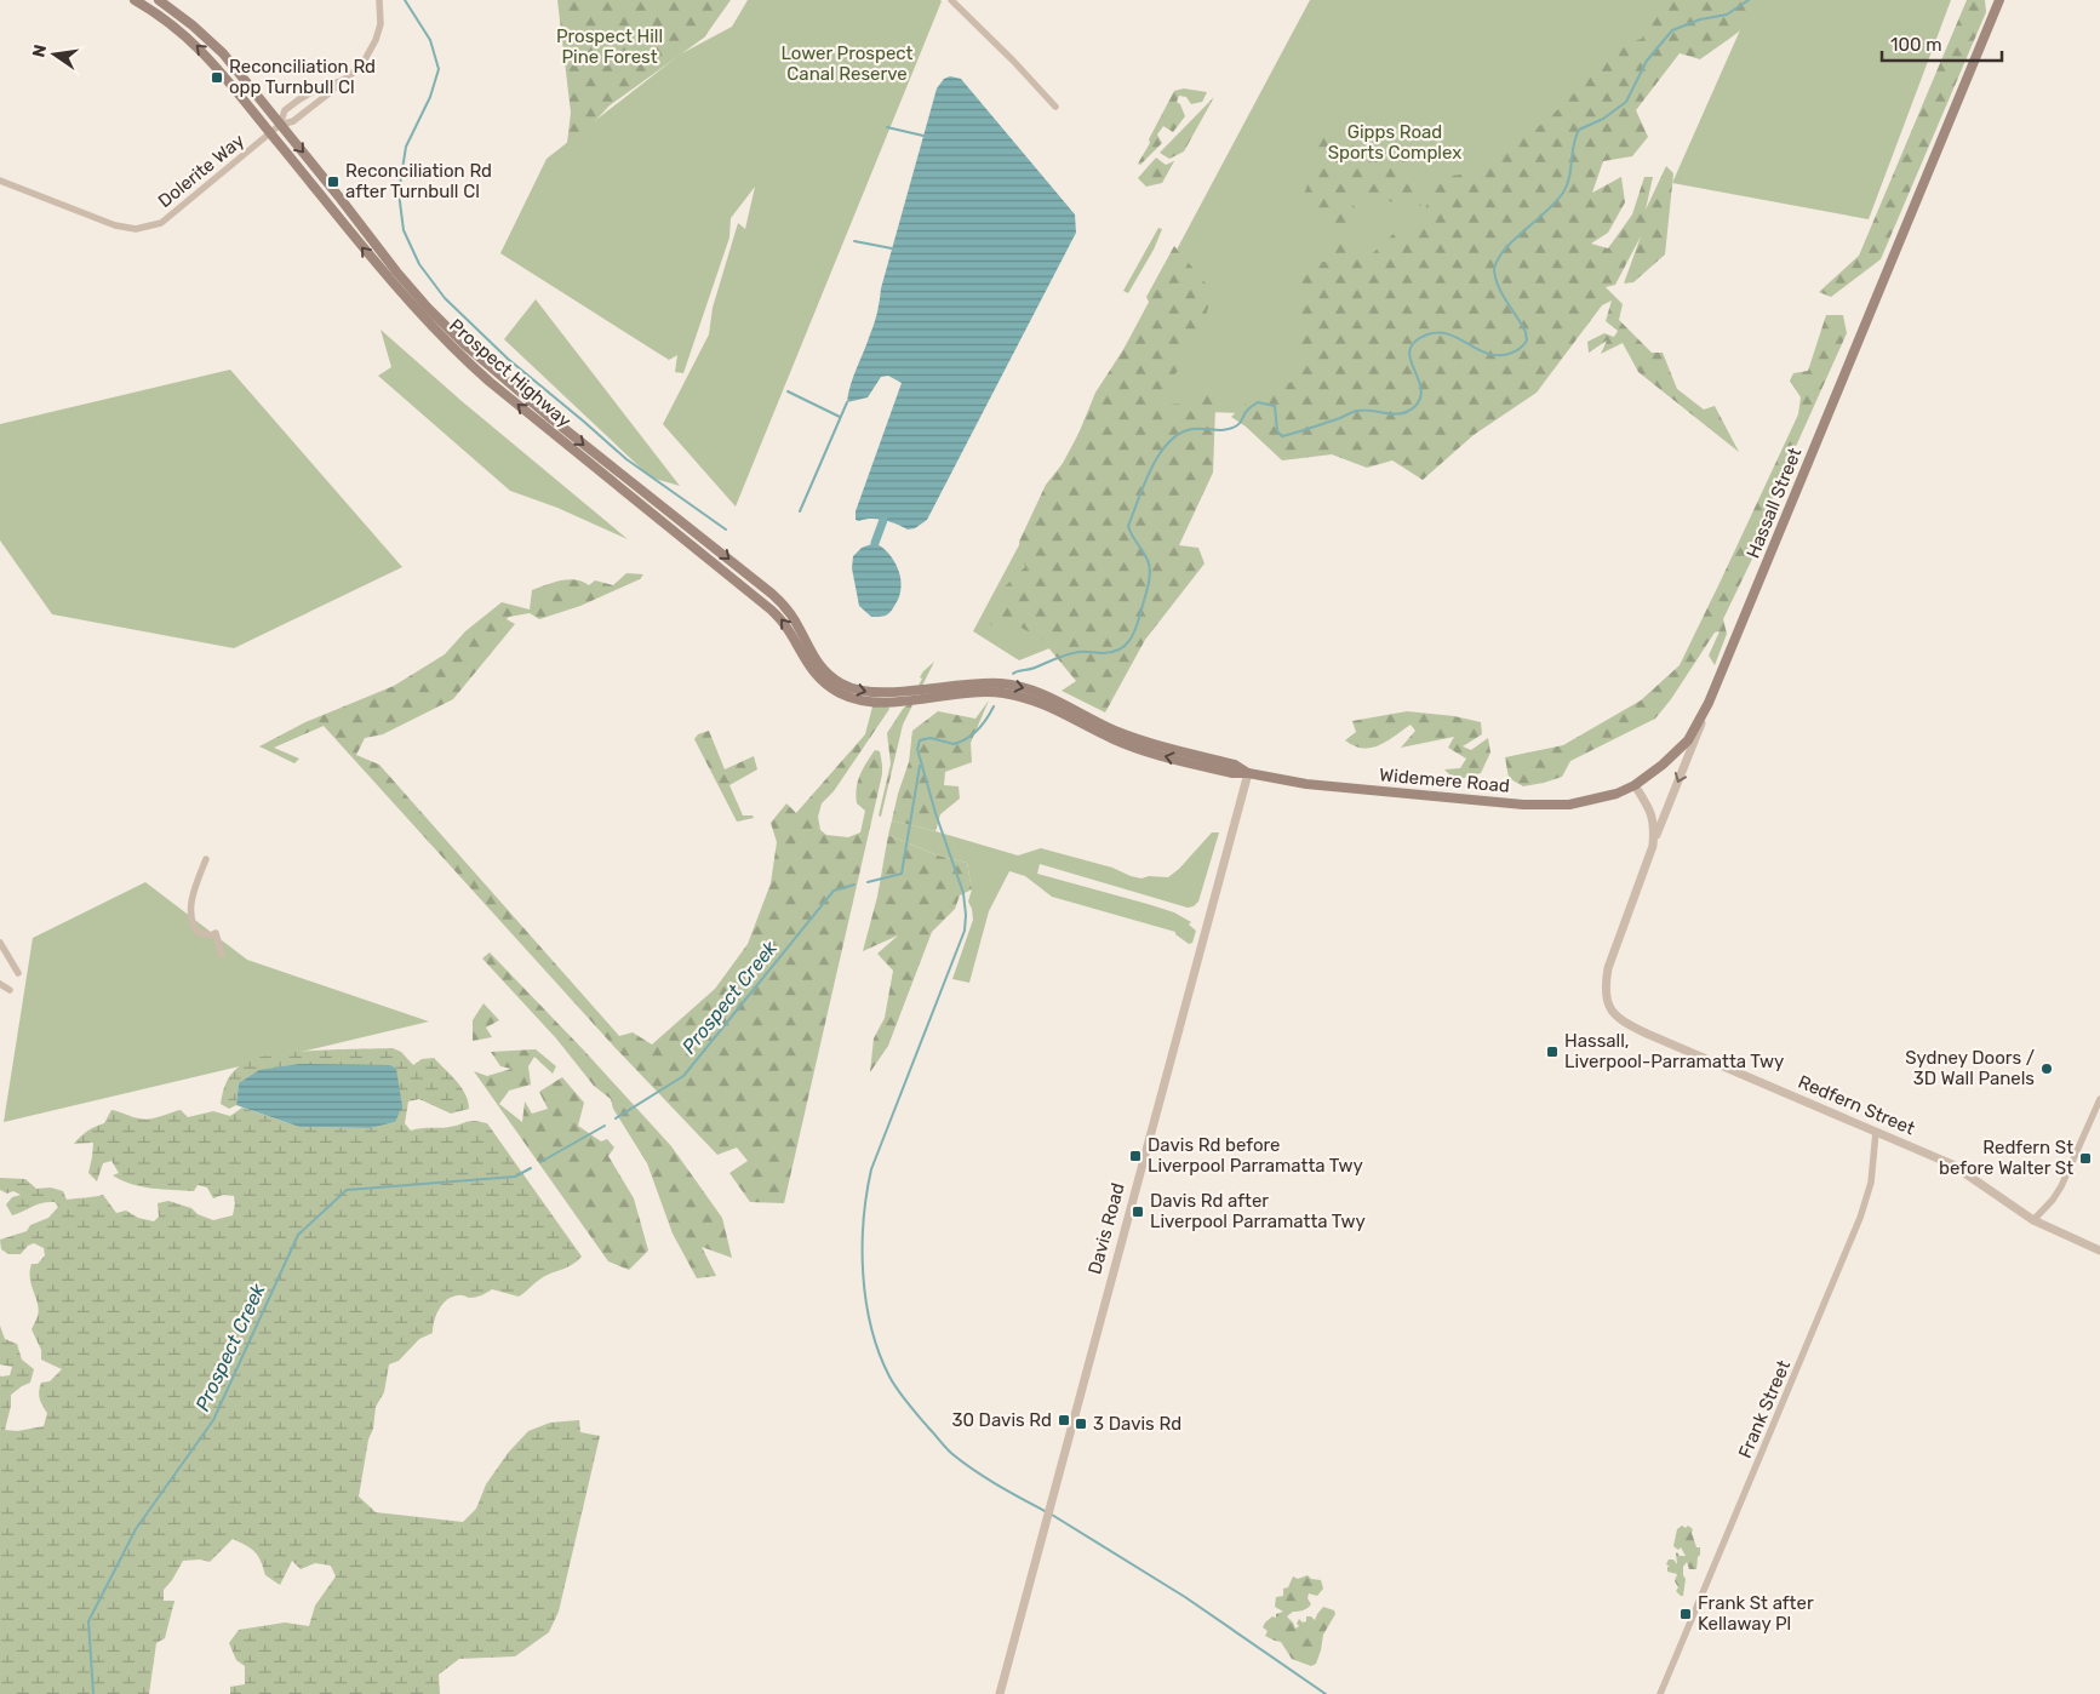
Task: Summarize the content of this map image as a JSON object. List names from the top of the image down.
{
  "streets": {
    "main road": ["Prospect Highway", "Hassall Street", "Widemere Road"],
    "street": [
      "Dolerite Way",
      "Redfern Street",
      "Davis Road",
      "Frank Street"
    ]
  },
  "crossings": [
    ["Dolerite Way", "Prospect Highway"],
    ["Prospect Highway", "Widemere Road"],
    ["Hassall Street", "Widemere Road"],
    ["Widemere Road", "Davis Road"],
    ["Redfern Street", "Frank Street"]
  ],
  "water": ["Prospect Creek"],
  "parks": ["Prospect Hill Pine Forest", "Lower Prospect Canal Reserve", "Gipps Road Sports Complex"],
  "places": {
    "transit": [
      "Reconciliation Rd opp Turnbull Cl",
      "Reconciliation Rd after Turnbull Cl",
      "Hassall, Liverpool-Parramatta Twy",
      "Davis Rd before Liverpool Parramatta Twy",
      "Redfern St before Walter St",
      "Davis Rd after Liverpool Parramatta Twy",
      "30 Davis Rd",
      "3 Davis Rd",
      "Frank St after Kellaway Pl"
    ],
    "other": ["Sydney Doors / 3D Wall Panels"]
  },
  "scale_bar": "100 m",
  "north": "left"
}
